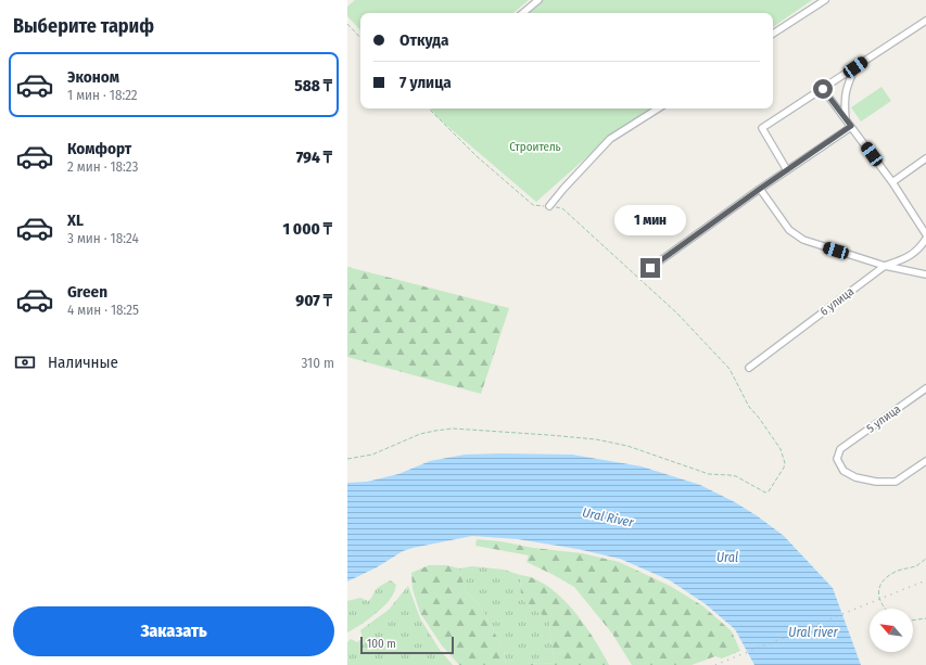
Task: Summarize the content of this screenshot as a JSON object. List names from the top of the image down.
{
  "streets": {
    "street": ["6 улица", "5 улица"]
  },
  "water": ["Ural River", "Ural", "Ural river"],
  "parks": ["Строитель"],
  "scale_bar": "100 m",
  "north": "top left",
  "page": {
    "heading": "Выберите тариф",
    "banner": ["Откуда", "7 улица"],
    "list": [
      {
        "name": "Эконом",
        "note": "1 мин · 18:22",
        "value": "588 ₸"
      },
      {
        "name": "Комфорт",
        "note": "2 мин · 18:23",
        "value": "794 ₸"
      },
      {
        "name": "XL",
        "note": "3 мин · 18:24",
        "value": "1 000 ₸"
      },
      {
        "name": "Green",
        "note": "4 мин · 18:25",
        "value": "907 ₸"
      }
    ],
    "bubble": "1 мин",
    "pay": ["Наличные", "310 m"],
    "buttons": "Заказать",
    "scale": "100 m"
  }
}
